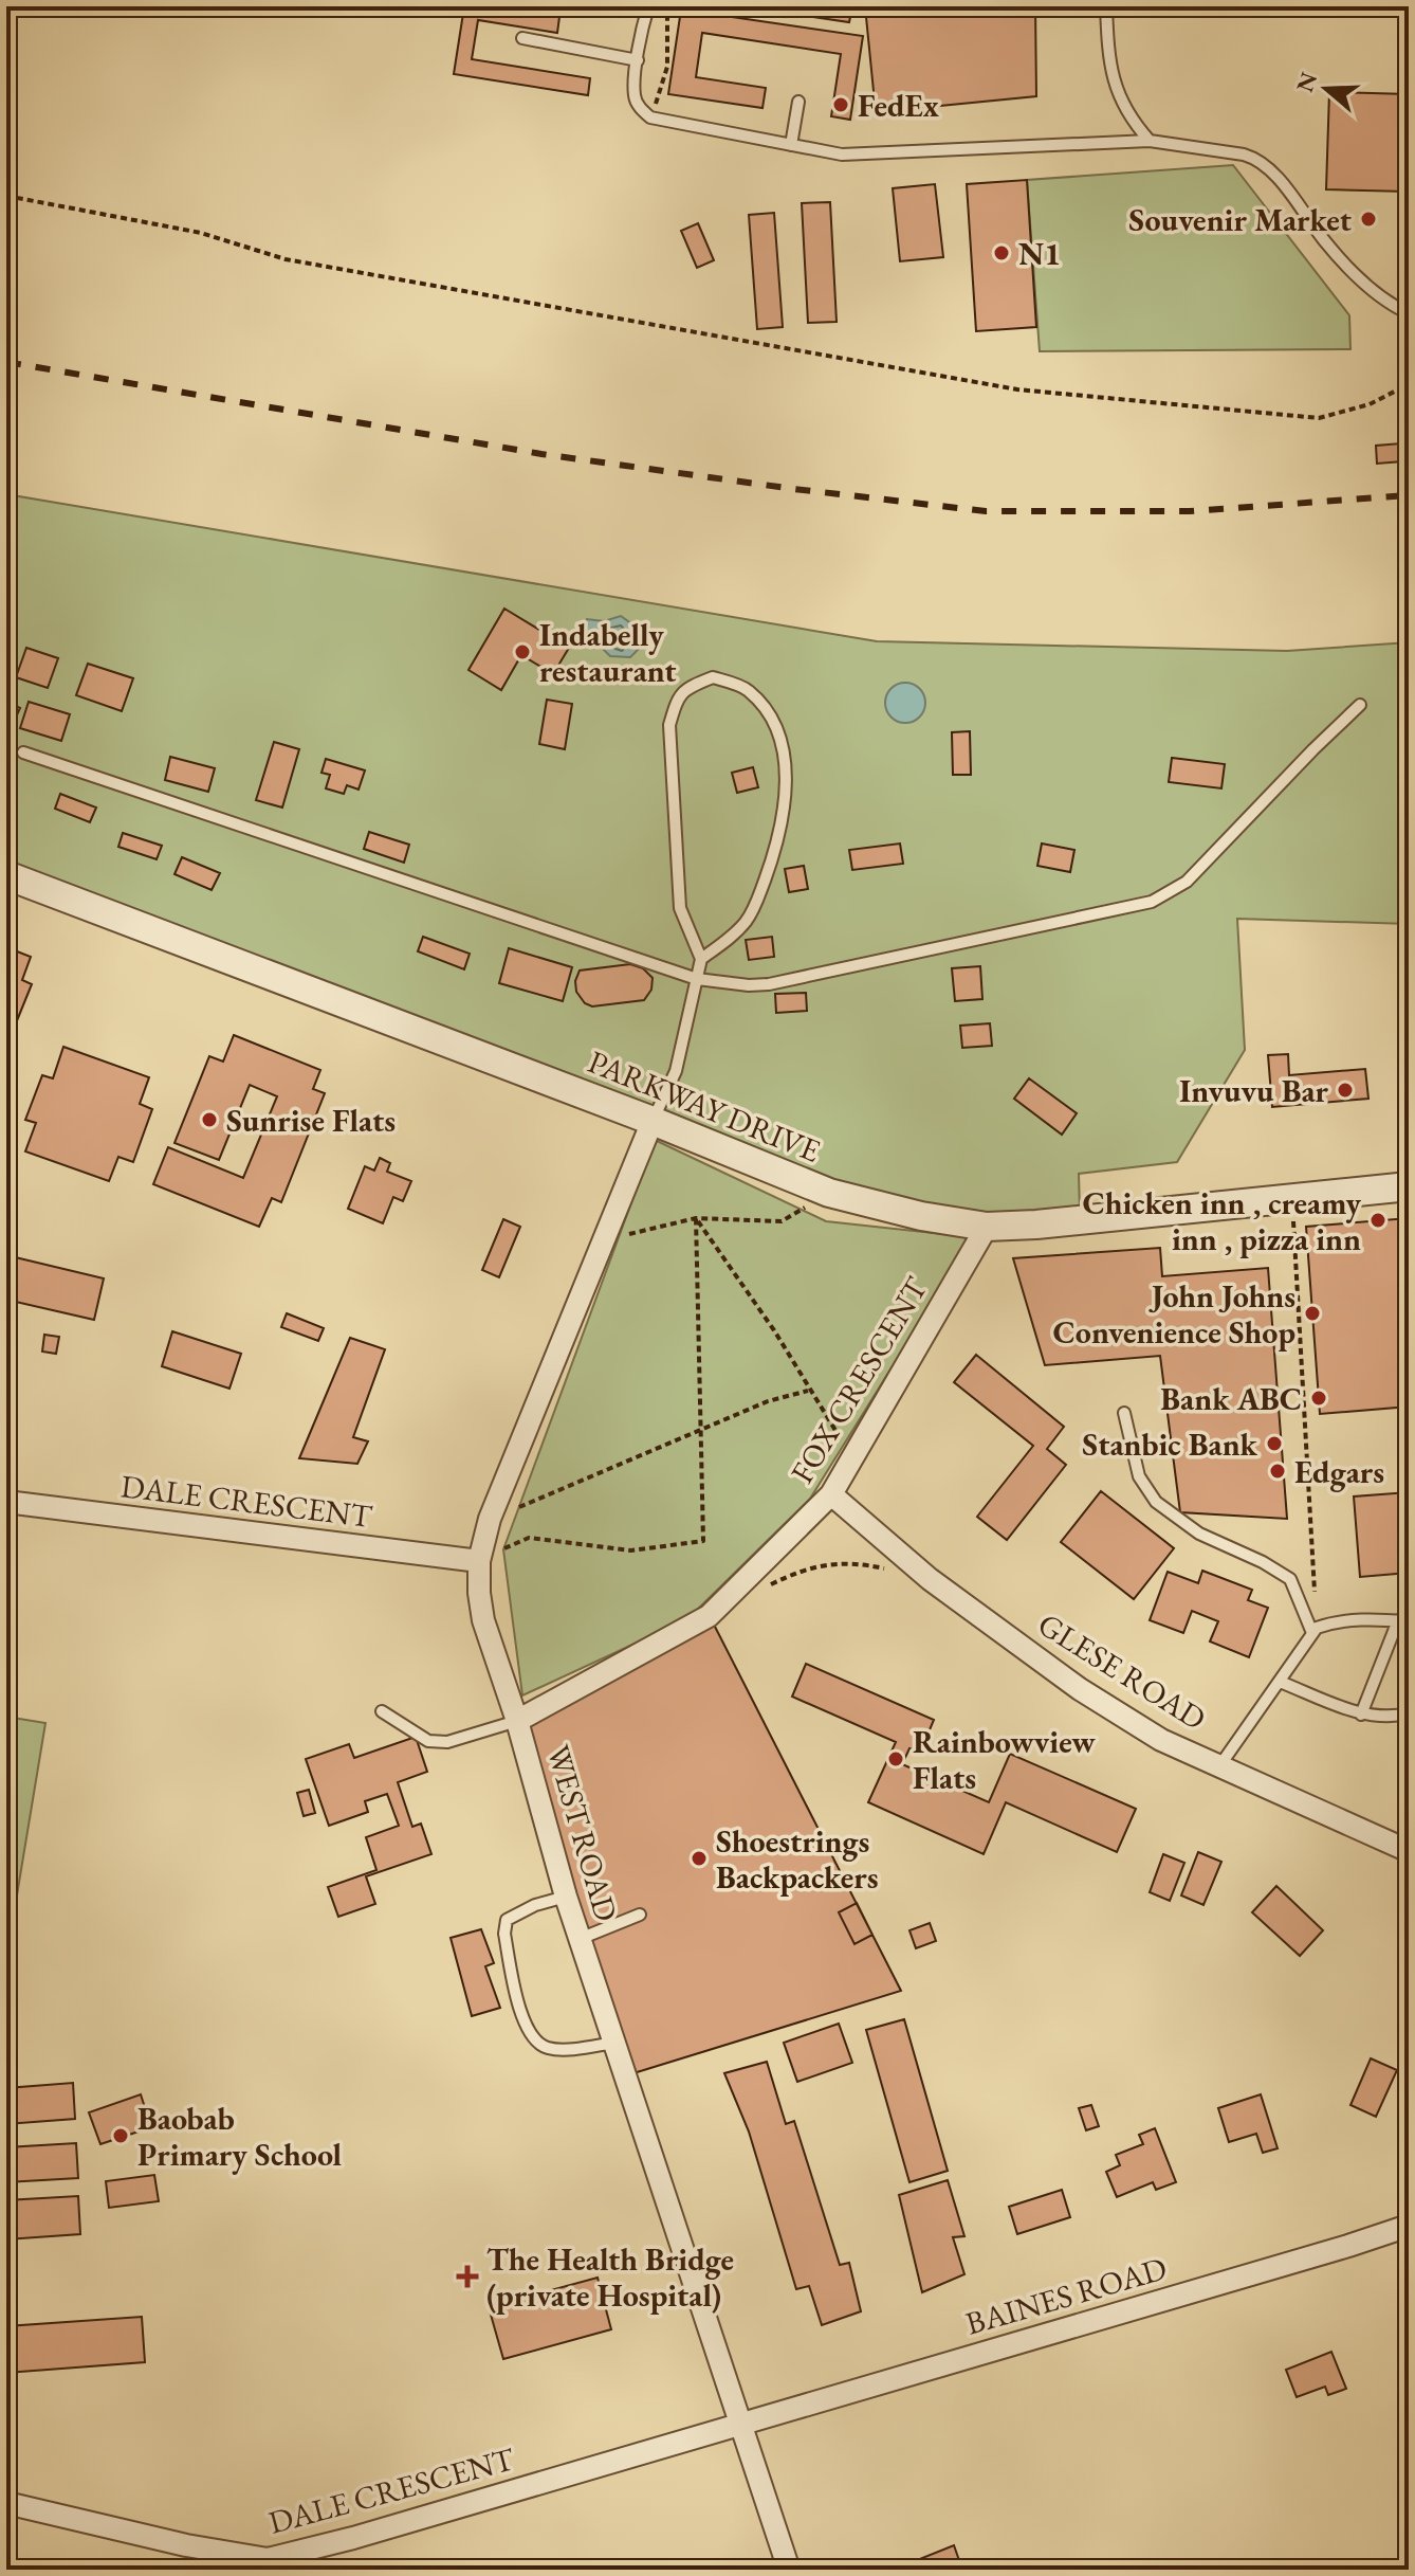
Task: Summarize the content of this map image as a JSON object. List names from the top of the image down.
{
  "streets": {
    "street": [
      "PARKWAY DRIVE",
      "FOX CRESCENT",
      "DALE CRESCENT",
      "GLESE ROAD",
      "WEST ROAD",
      "BAINES ROAD"
    ]
  },
  "crossings": [
    ["PARKWAY DRIVE", "FOX CRESCENT"],
    ["PARKWAY DRIVE", "WEST ROAD"],
    ["FOX CRESCENT", "GLESE ROAD"],
    ["FOX CRESCENT", "WEST ROAD"],
    ["DALE CRESCENT", "WEST ROAD"],
    ["DALE CRESCENT", "BAINES ROAD"],
    ["WEST ROAD", "BAINES ROAD"]
  ],
  "places": {
    "other": [
      "FedEx",
      "Souvenir Market",
      "N1",
      "Indabelly restaurant",
      "Invuvu Bar",
      "Sunrise Flats",
      "Chicken inn , creamy inn , pizza inn",
      "John Johns Convenience Shop",
      "Bank ABC",
      "Stanbic Bank",
      "Edgars",
      "Rainbowview Flats",
      "Shoestrings Backpackers",
      "Baobab Primary School"
    ],
    "health": ["The Health Bridge (private Hospital)"]
  },
  "north": "left"
}
